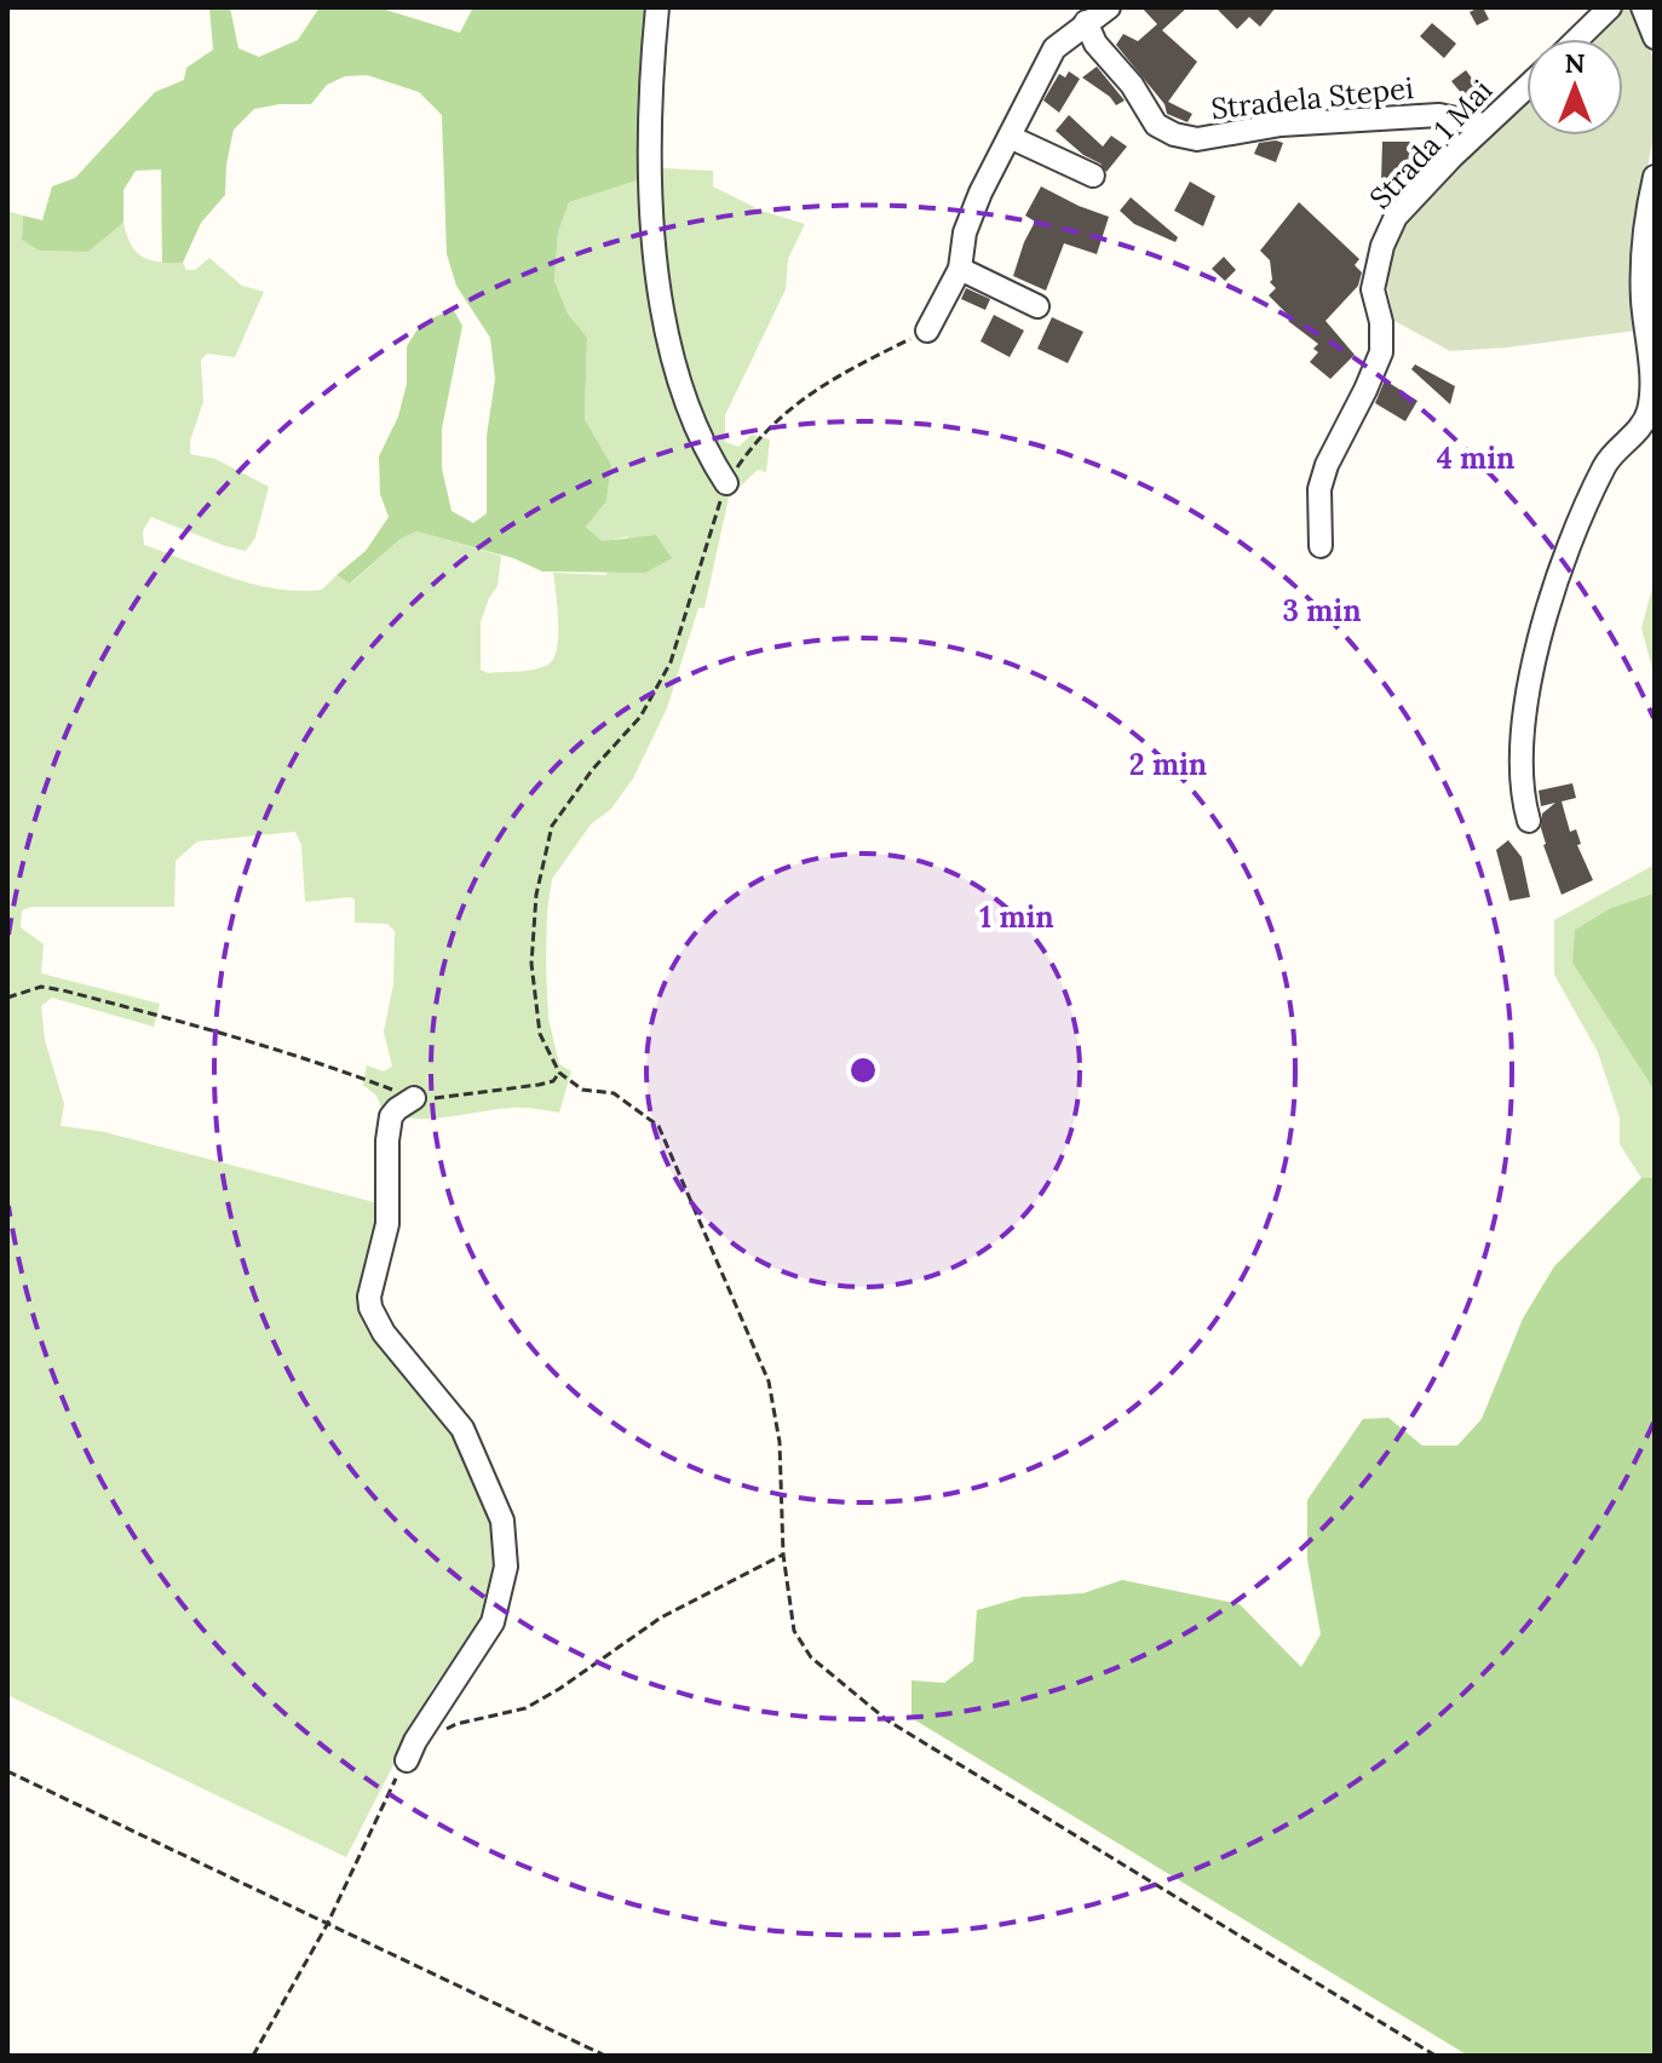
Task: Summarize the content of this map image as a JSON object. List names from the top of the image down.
{
  "streets": {
    "street": ["Stradela Stepei", "Strada 1 Mai"]
  },
  "crossings": [
    ["Stradela Stepei", "Strada 1 Mai"]
  ],
  "north": "top",
  "rings": [
    "4 min",
    "3 min",
    "2 min",
    "1 min"
  ]
}
